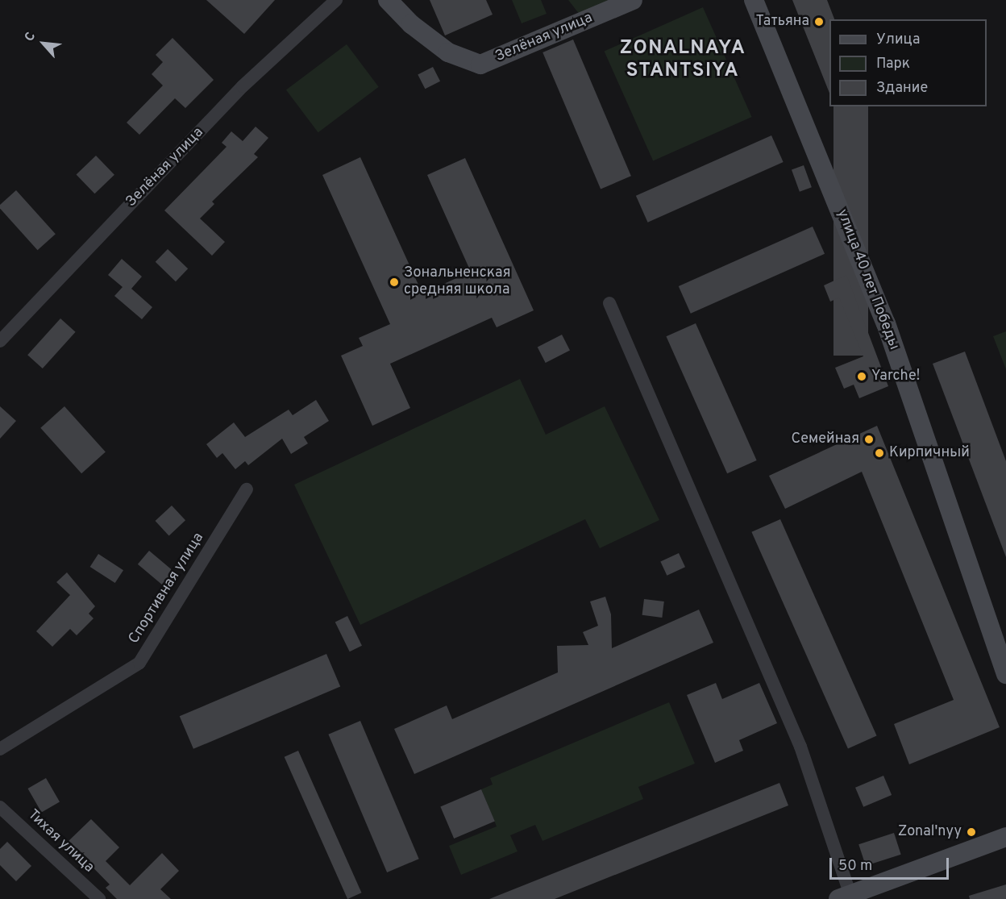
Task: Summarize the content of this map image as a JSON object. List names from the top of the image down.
{
  "streets": {
    "street": [
      "Зелёная улица",
      "улица 40 лет Победы",
      "Спортивная улица",
      "Тихая улица"
    ]
  },
  "districts": ["ZONALNAYA STANTSIYA"],
  "places": [
    "Татьяна",
    "Зональненская средняя школа",
    "Yarche!",
    "Семейная",
    "Кирпичный",
    "Zonal'nyy"
  ],
  "legend": ["Улица", "Парк", "Здание"],
  "scale_bar": "50 m",
  "north": "top left"
}
